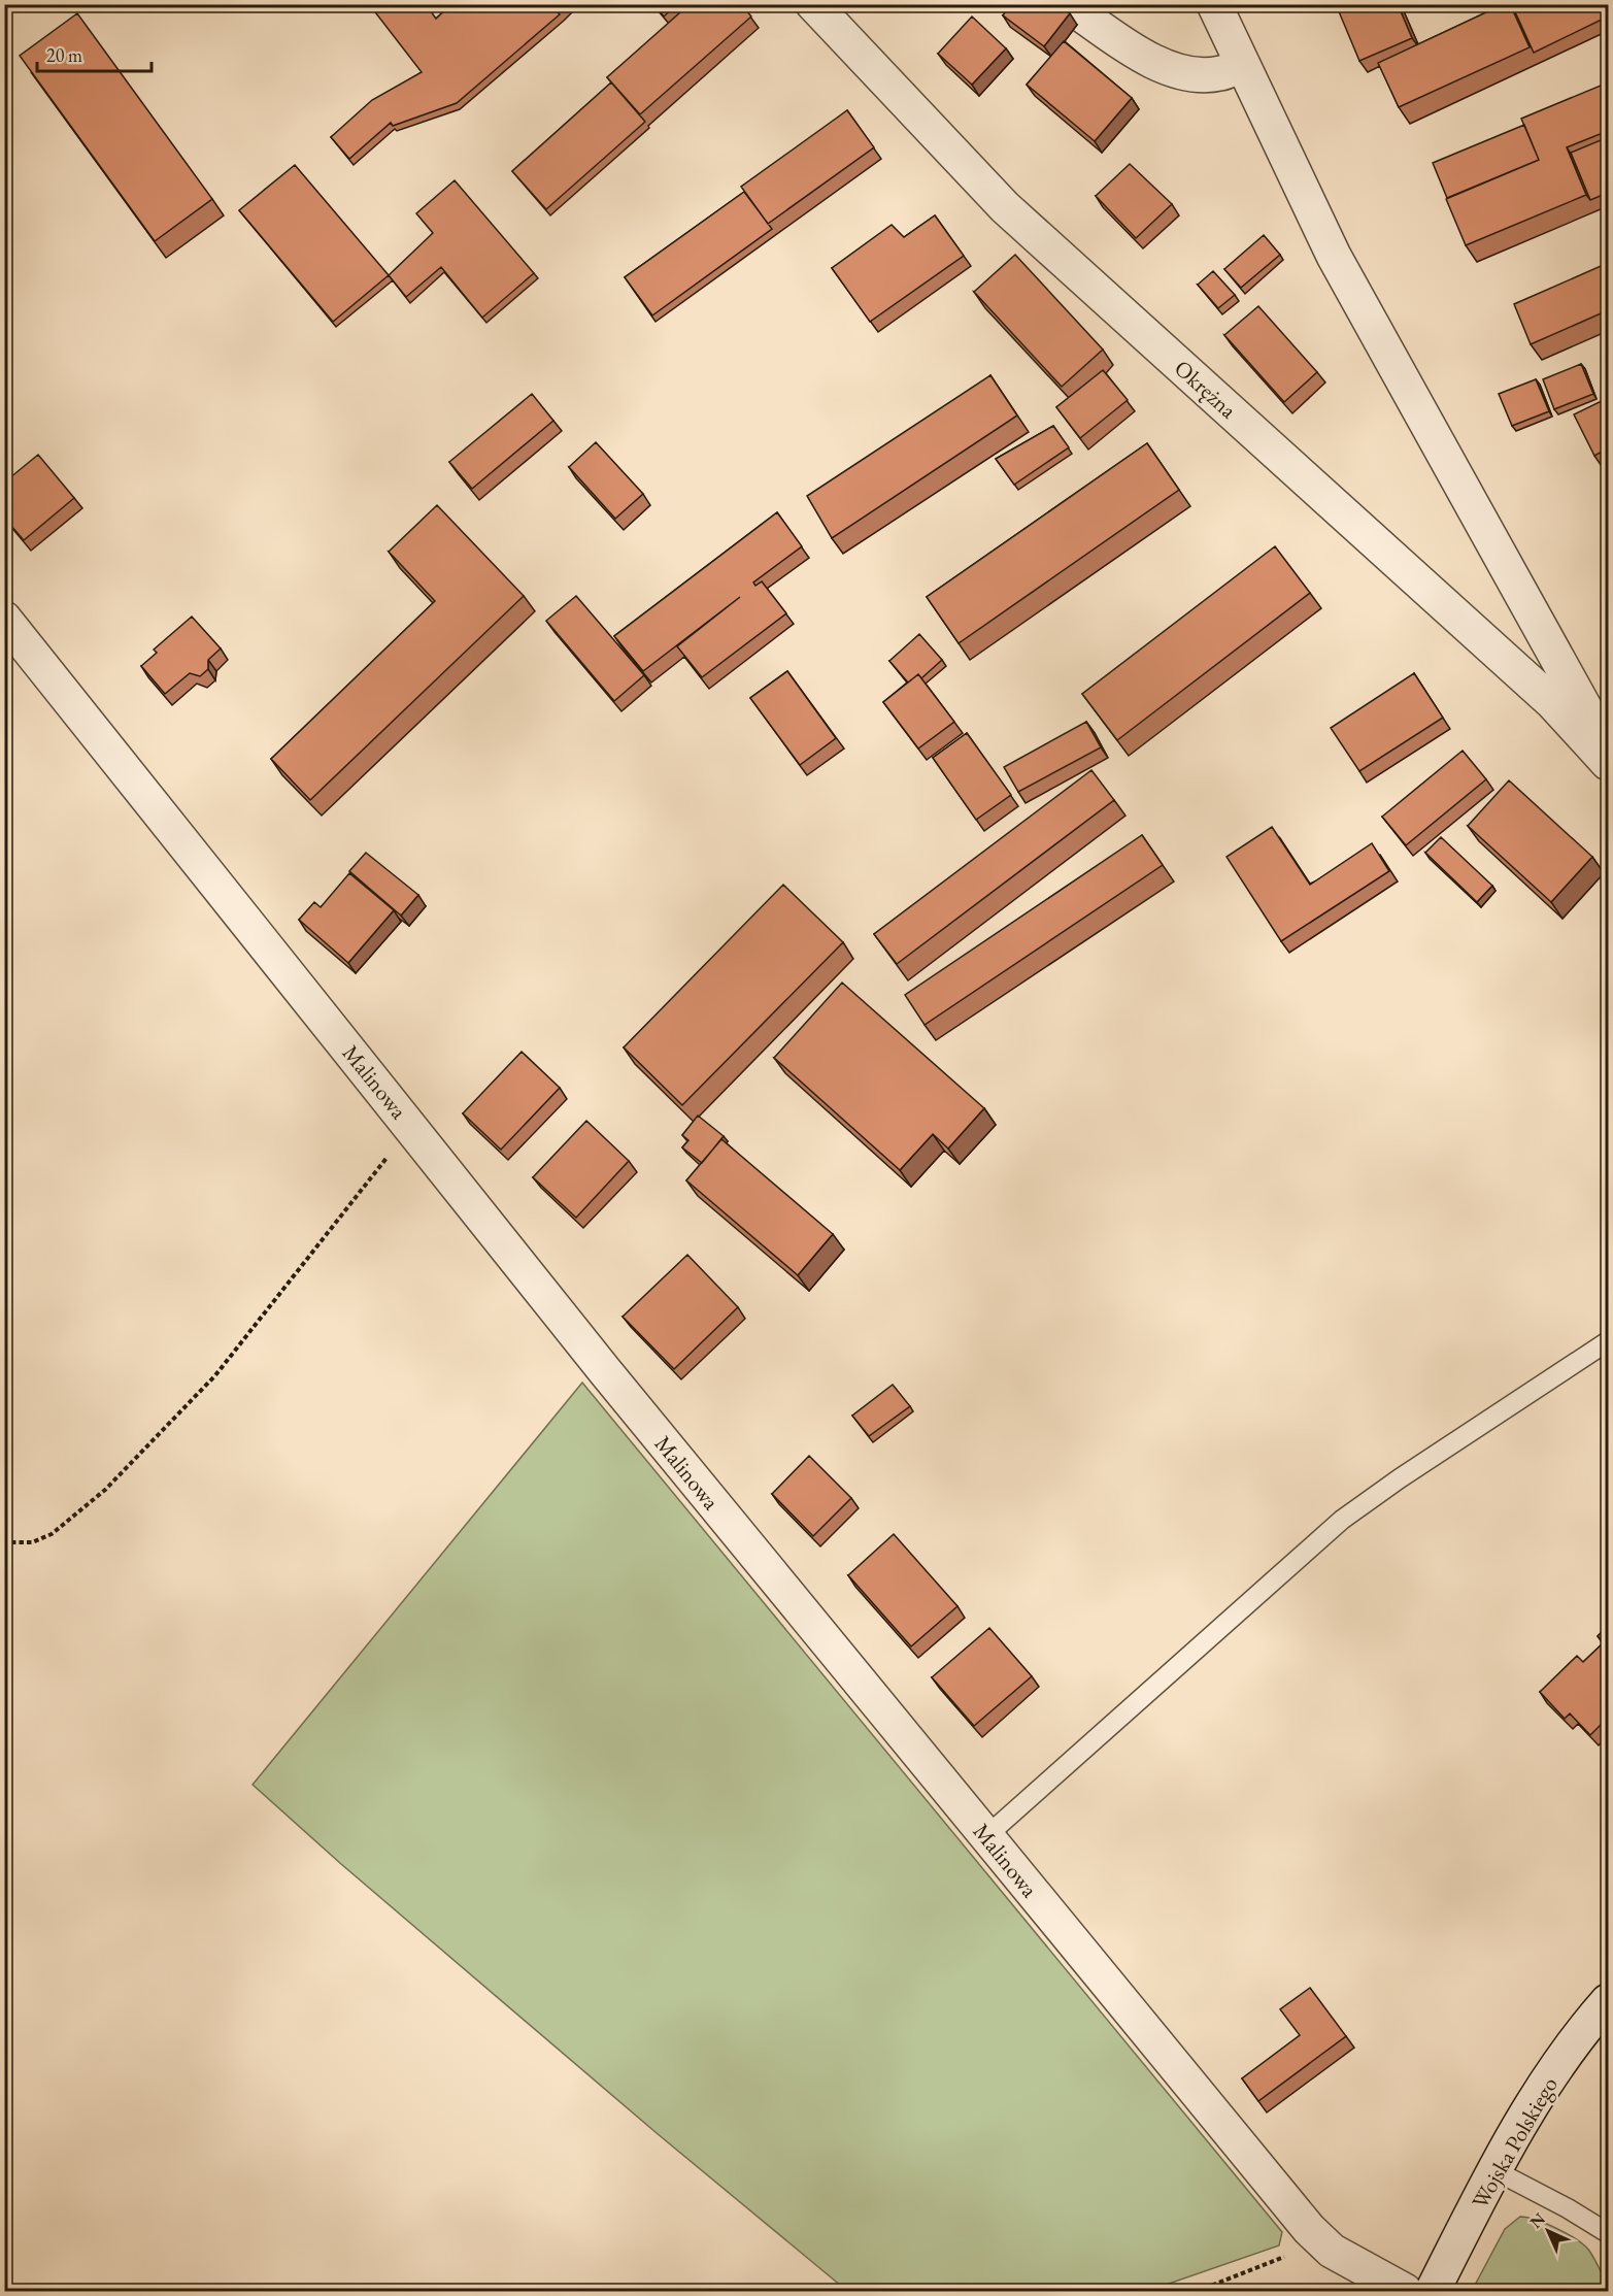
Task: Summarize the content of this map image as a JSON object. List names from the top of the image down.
{
  "streets": {
    "street": ["Okrężna", "Malinowa", "Wojska Polskiego"]
  },
  "scale_bar": "20 m",
  "north": "top left"
}
